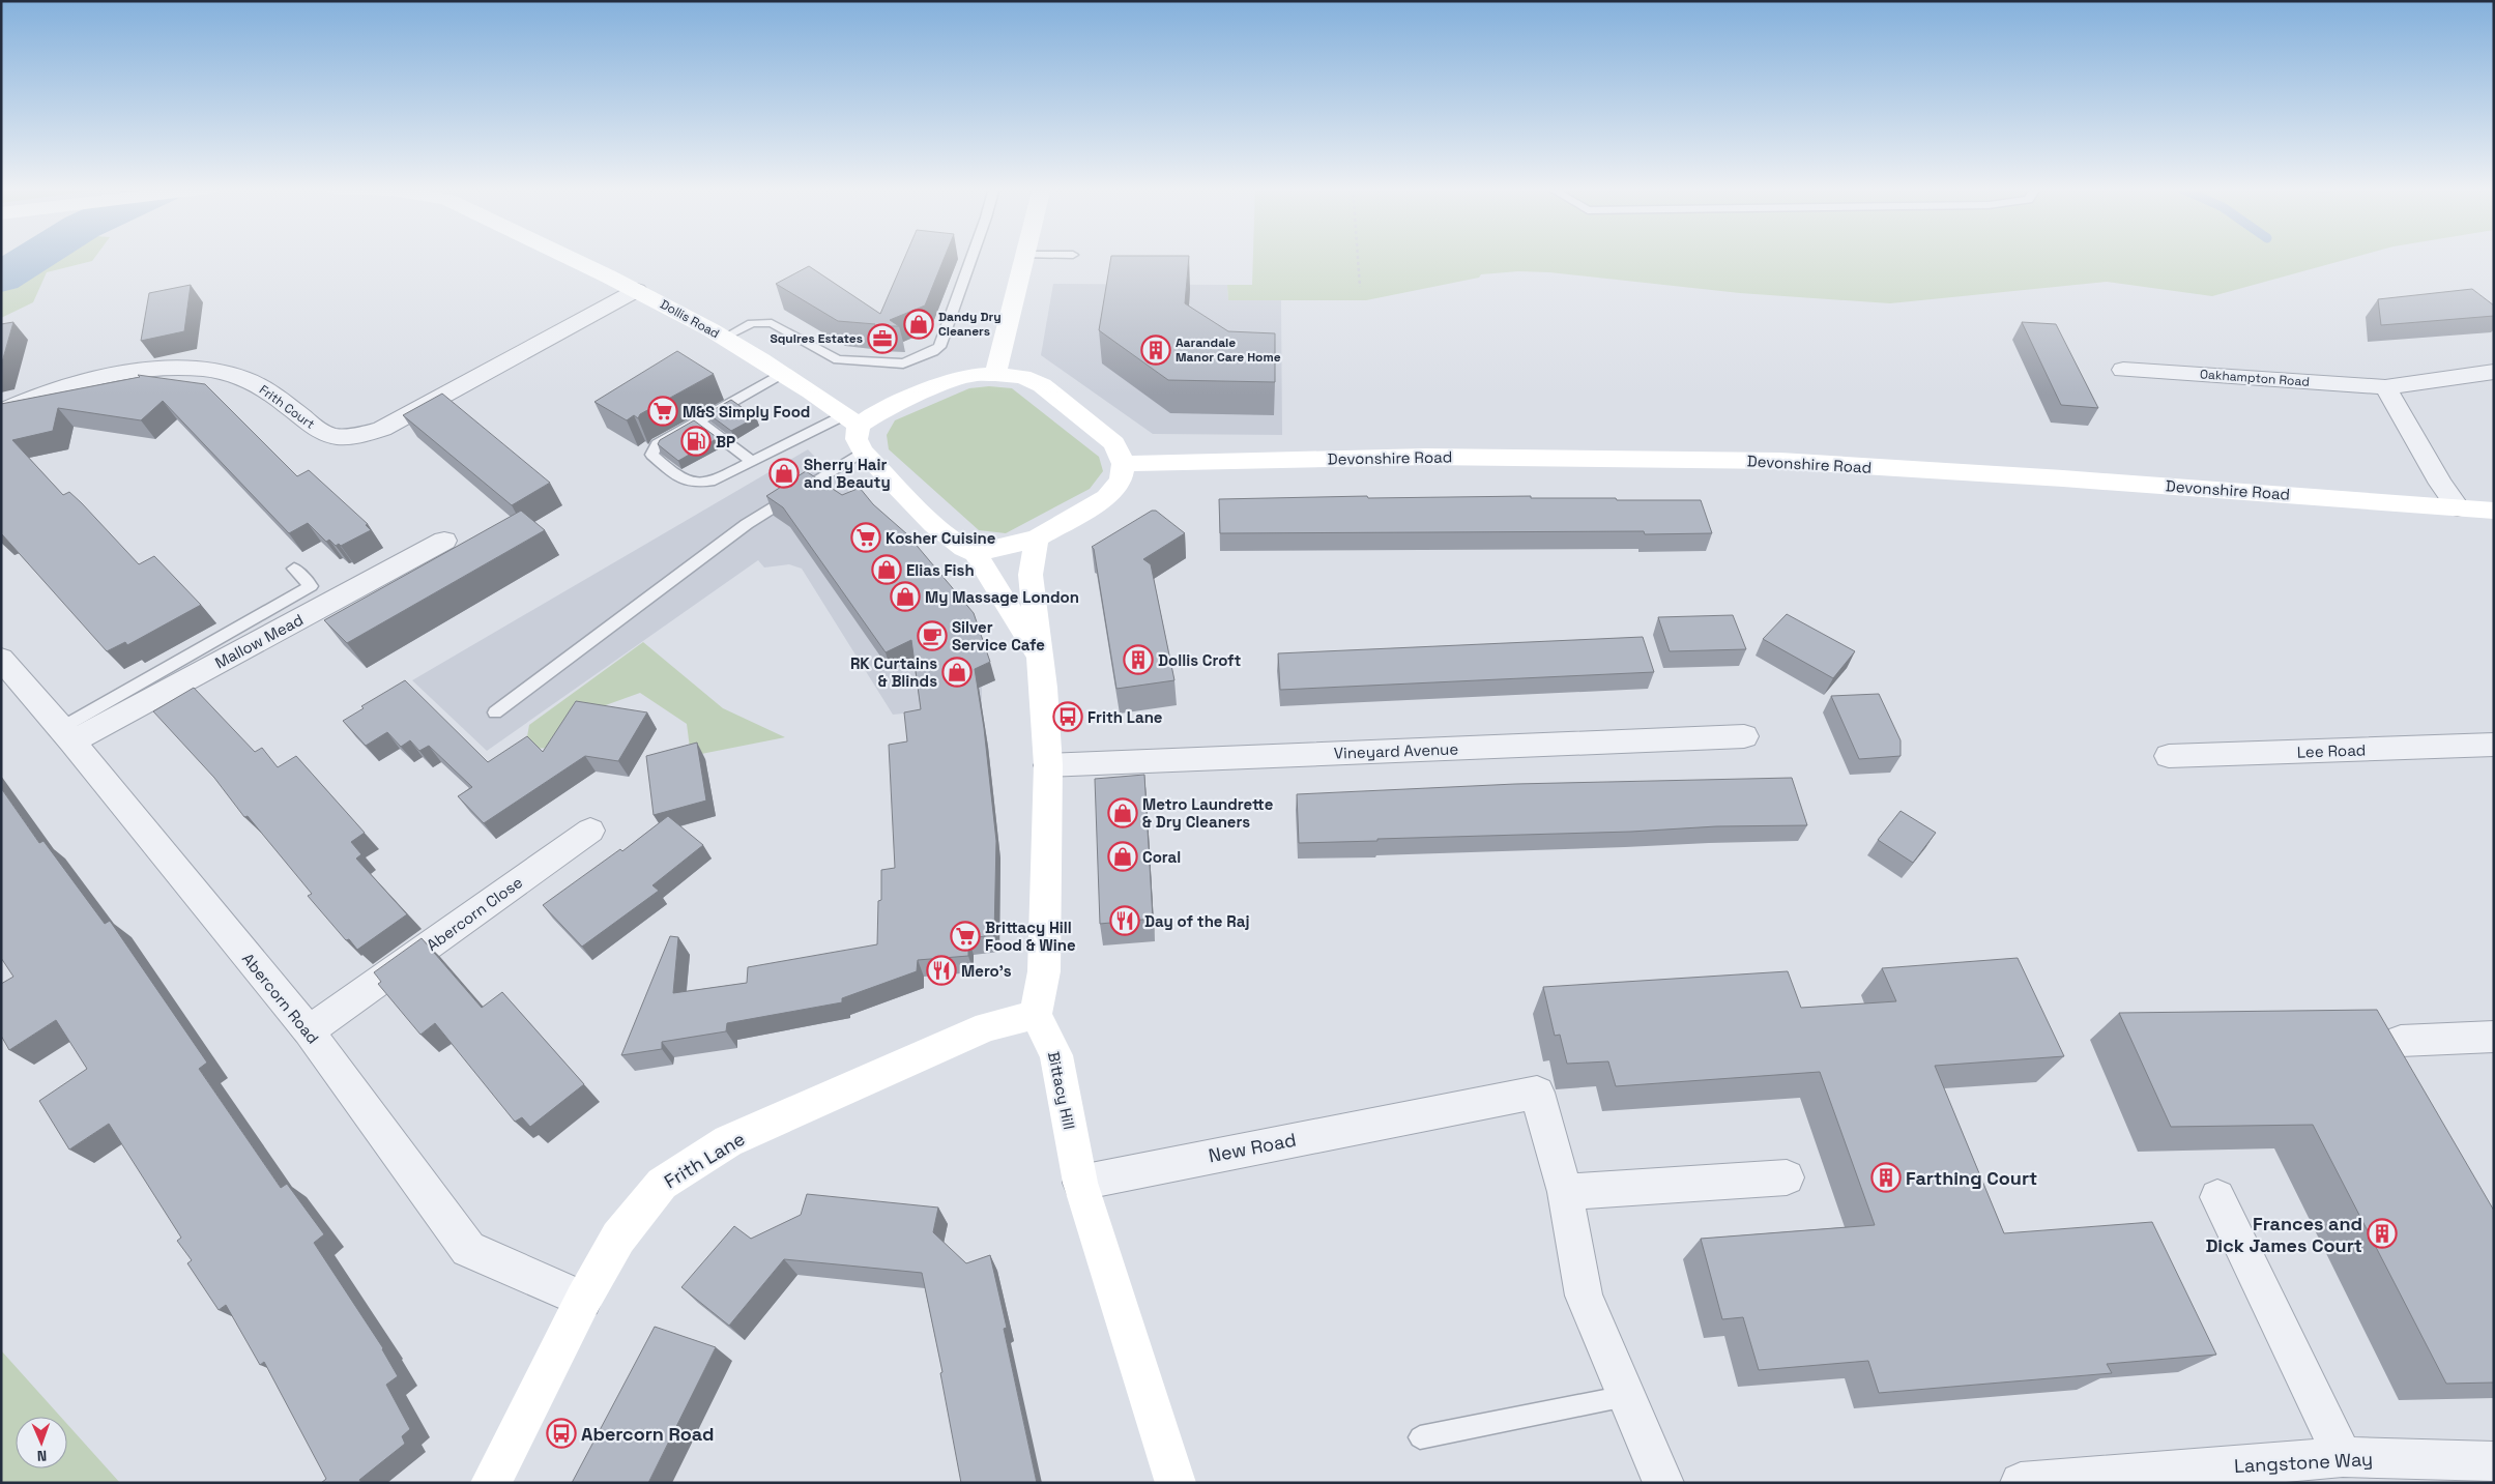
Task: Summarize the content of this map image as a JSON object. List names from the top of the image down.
{
  "streets": {
    "main road": [
      "Dollis Road",
      "Devonshire Road",
      "Bittacy Hill",
      "Frith Lane"
    ],
    "street": [
      "Oakhampton Road",
      "Frith Court",
      "Mallow Mead",
      "Vineyard Avenue",
      "Lee Road",
      "Abercorn Close",
      "Abercorn Road",
      "New Road",
      "Langstone Way"
    ]
  },
  "crossings": [
    ["Dollis Road", "Frith Court"],
    ["Mallow Mead", "Abercorn Road"],
    ["Abercorn Close", "Abercorn Road"],
    ["Abercorn Road", "Frith Lane"],
    ["Bittacy Hill", "New Road"],
    ["Bittacy Hill", "Frith Lane"]
  ],
  "places": {
    "shop": [
      "Dandy Dry Cleaners",
      "Sherry Hair and Beauty",
      "Elias Fish",
      "My Massage London",
      "RK Curtains & Blinds",
      "Metro Laundrette & Dry Cleaners",
      "Coral"
    ],
    "office": ["Squires Estates"],
    "building": [
      "Aarandale Manor Care Home",
      "Dollis Croft",
      "Farthing Court",
      "Frances and Dick James Court"
    ],
    "supermarket": ["M&S Simply Food", "Kosher Cuisine", "Brittacy Hill Food & Wine"],
    "fuel station": ["BP"],
    "cafe": ["Silver Service Cafe"],
    "bus stop": ["Frith Lane", "Abercorn Road"],
    "restaurant": ["Day of the Raj", "Mero's"]
  },
  "north": "bottom"
}
